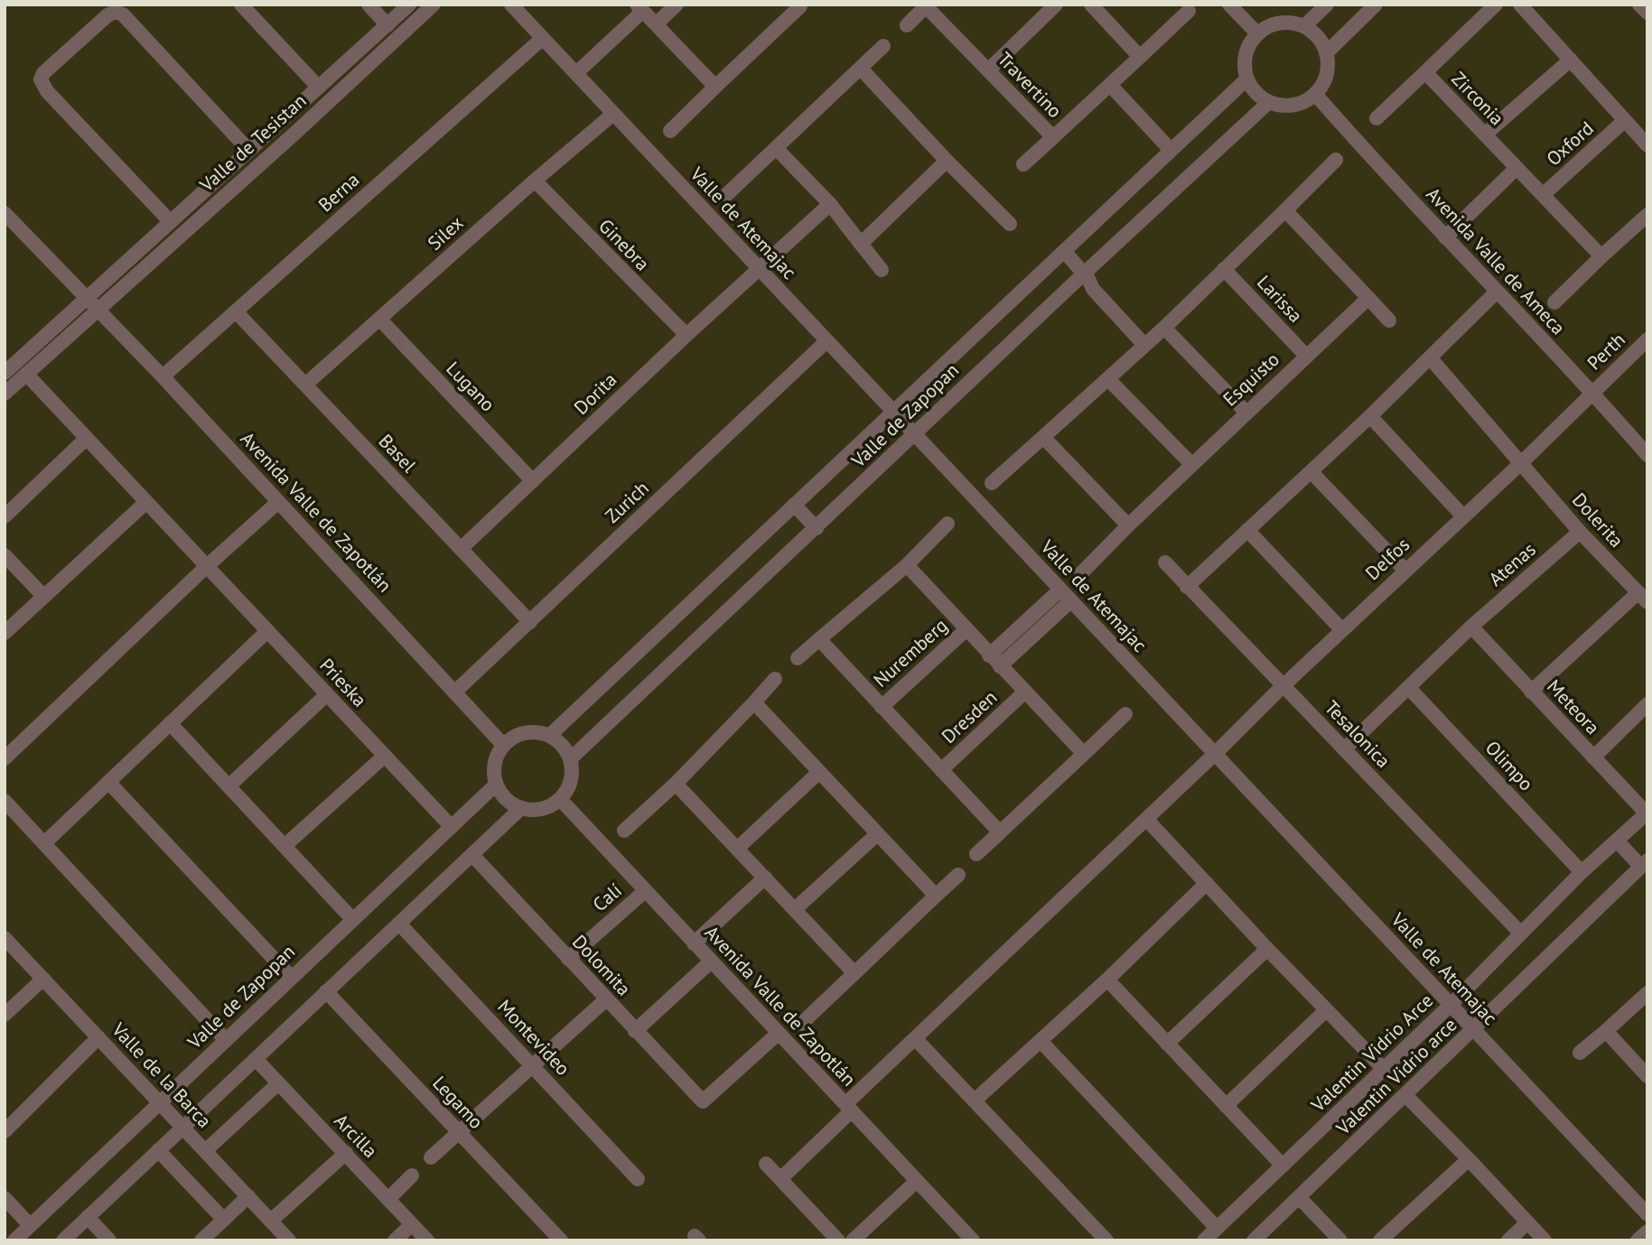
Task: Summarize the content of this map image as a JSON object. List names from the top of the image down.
{
  "streets": {
    "street": [
      "Travertino",
      "Zirconia",
      "Valle de Tesistan",
      "Oxford",
      "Berna",
      "Valle de Atemajac",
      "Silex",
      "Ginebra",
      "Avenida Valle de Ameca",
      "Larissa",
      "Perth",
      "Esquisto",
      "Lugano",
      "Dorita",
      "Valle de Zapopan",
      "Basel",
      "Zurich",
      "Avenida Valle de Zapotlán",
      "Dolerita",
      "Delfos",
      "Atenas",
      "Nuremberg",
      "Prieska",
      "Meteora",
      "Dresden",
      "Tesalonica",
      "Olimpo",
      "Calí",
      "Dolomita",
      "Montevideo",
      "Valentin Vidrio Arce",
      "Valle de la Barca",
      "Valentin Vidrio arce",
      "Legamo",
      "Arcilla"
    ]
  },
  "crossings": [
    ["Zirconia", "Oxford"],
    ["Valle de Tesistan", "Avenida Valle de Zapotlán"],
    ["Valle de Tesistan", "Prieska"],
    ["Berna", "Valle de Atemajac"],
    ["Berna", "Basel"],
    ["Berna", "Avenida Valle de Zapotlán"],
    ["Valle de Atemajac", "Silex"],
    ["Valle de Atemajac", "Dorita"],
    ["Valle de Atemajac", "Valle de Zapopan"],
    ["Valle de Atemajac", "Zurich"],
    ["Valle de Atemajac", "Delfos"],
    ["Valle de Atemajac", "Valentin Vidrio Arce"],
    ["Valle de Atemajac", "Valentin Vidrio arce"],
    ["Silex", "Ginebra"],
    ["Silex", "Lugano"],
    ["Silex", "Basel"],
    ["Ginebra", "Dorita"],
    ["Avenida Valle de Ameca", "Perth"],
    ["Avenida Valle de Ameca", "Valle de Zapopan"],
    ["Larissa", "Esquisto"],
    ["Perth", "Dolerita"],
    ["Perth", "Delfos"],
    ["Lugano", "Dorita"],
    ["Dorita", "Basel"],
    ["Valle de Zapopan", "Avenida Valle de Zapotlán"],
    ["Valle de Zapopan", "Prieska"],
    ["Valle de Zapopan", "Valle de la Barca"],
    ["Basel", "Zurich"],
    ["Zurich", "Avenida Valle de Zapotlán"],
    ["Avenida Valle de Zapotlán", "Delfos"],
    ["Avenida Valle de Zapotlán", "Calí"],
    ["Avenida Valle de Zapotlán", "Dolomita"],
    ["Dolerita", "Delfos"],
    ["Dolerita", "Atenas"],
    ["Delfos", "Tesalonica"],
    ["Atenas", "Meteora"],
    ["Atenas", "Tesalonica"],
    ["Atenas", "Olimpo"],
    ["Meteora", "Valentin Vidrio Arce"],
    ["Tesalonica", "Valentin Vidrio Arce"],
    ["Olimpo", "Valentin Vidrio Arce"],
    ["Calí", "Dolomita"]
  ]
}
